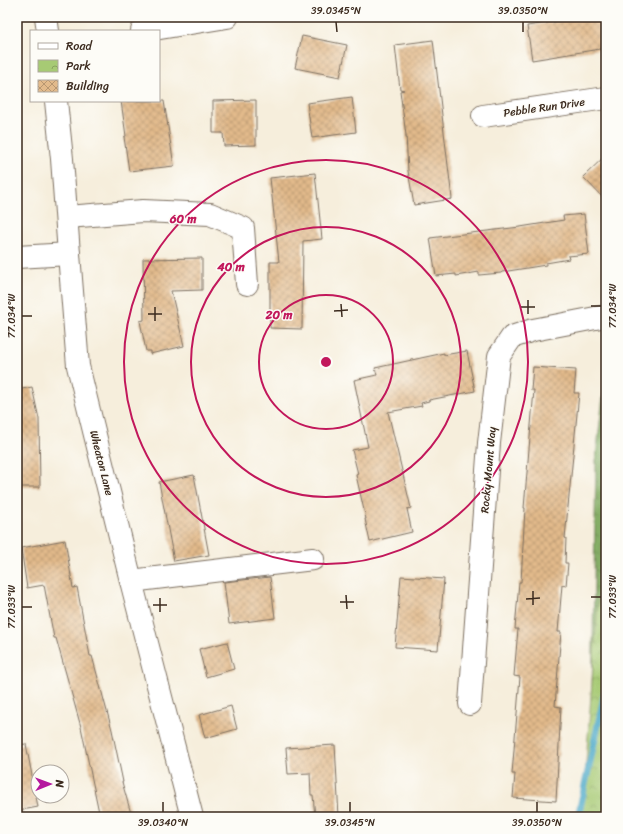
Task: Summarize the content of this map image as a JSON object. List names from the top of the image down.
{
  "streets": {
    "street": ["Pebble Run Drive", "Wheaton Lane", "Rocky Mount Way"]
  },
  "legend": ["Road", "Park", "Building"],
  "north": "right",
  "coordinates": [
    "39.0345°N",
    "39.0350°N",
    "77.034°W",
    "77.033°W",
    "39.0340°N"
  ],
  "rings": ["60 m", "40 m", "20 m"]
}
